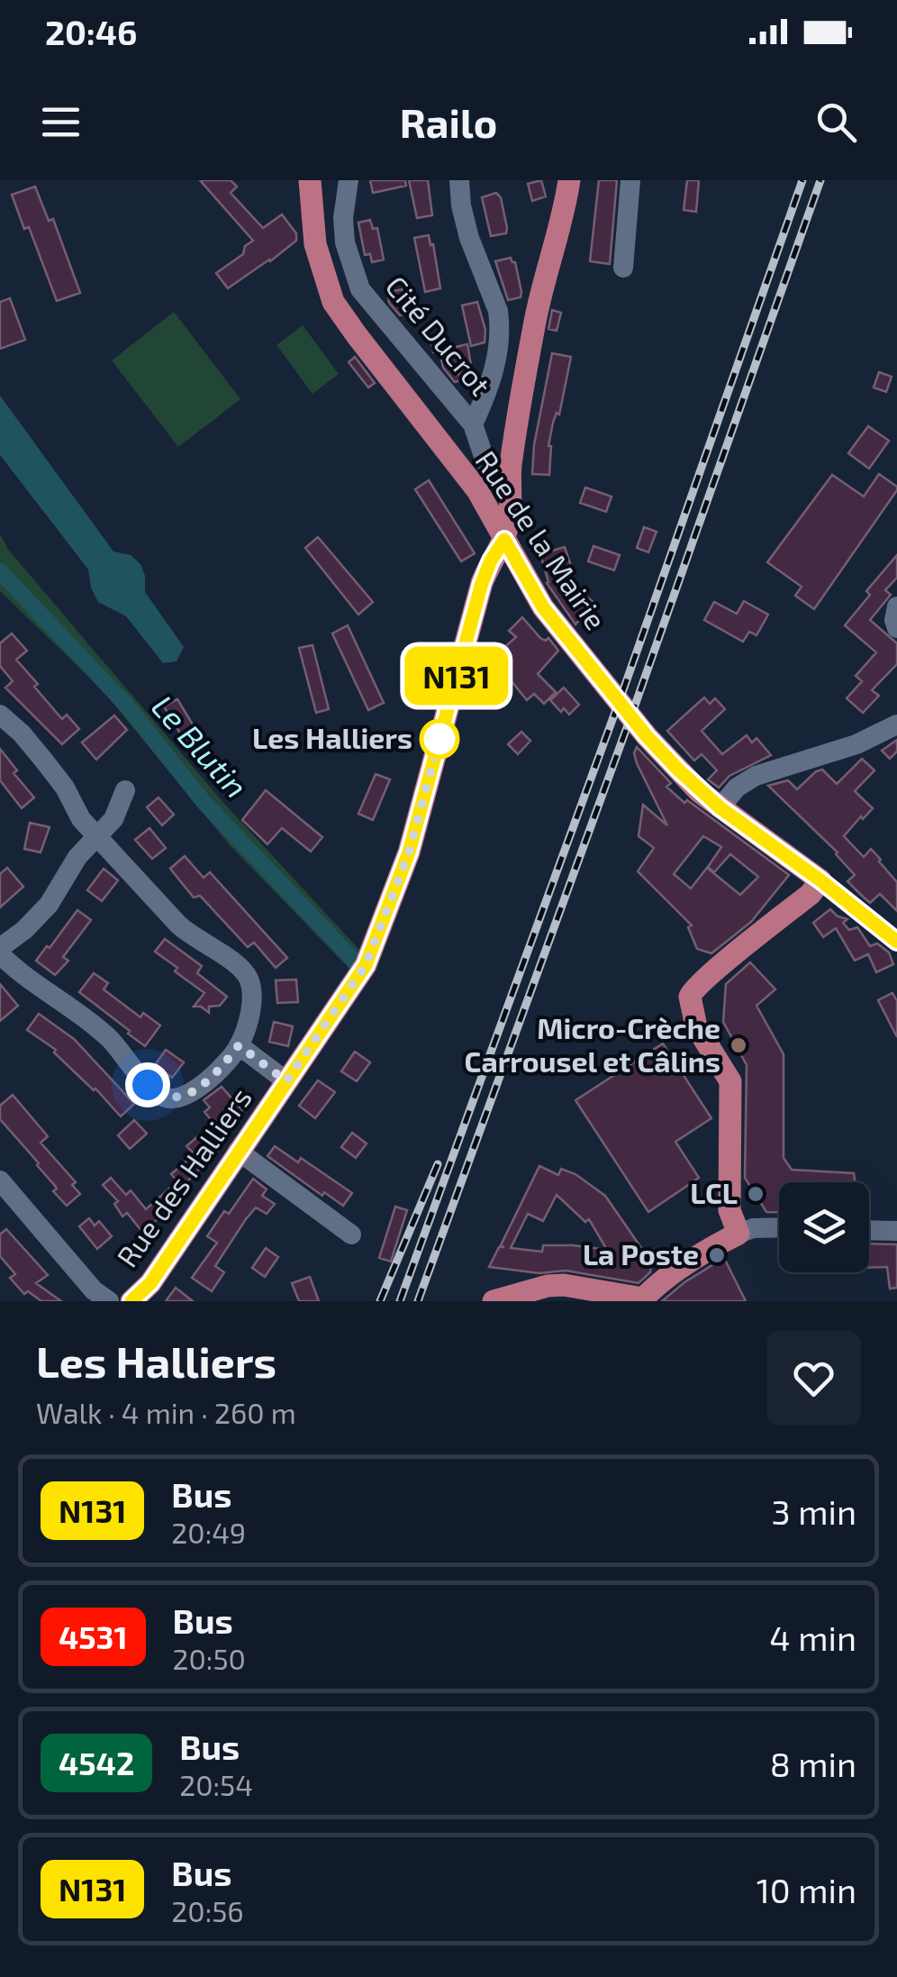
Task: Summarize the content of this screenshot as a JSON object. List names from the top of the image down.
{
  "streets": {
    "main road": ["Rue de la Mairie", "Rue des Halliers"],
    "street": ["Cité Ducrot"]
  },
  "crossings": [
    ["Rue de la Mairie", "Rue des Halliers"]
  ],
  "water": ["Le Blutin"],
  "places": [
    "Les Halliers",
    "Micro-Crèche Carrousel et Câlins",
    "LCL",
    "La Poste"
  ],
  "lines": ["bus line N131"],
  "page": {
    "status": "20:46",
    "header": "Railo",
    "on_map": "N131",
    "heading": ["Les Halliers", "Walk · 4 min · 260 m"],
    "list": [
      {
        "mark": "N131",
        "name": "Bus",
        "note": "20:49",
        "value": "3 min"
      },
      {
        "mark": "4531",
        "name": "Bus",
        "note": "20:50",
        "value": "4 min"
      },
      {
        "mark": "4542",
        "name": "Bus",
        "note": "20:54",
        "value": "8 min"
      },
      {
        "mark": "N131",
        "name": "Bus",
        "note": "20:56",
        "value": "10 min"
      }
    ]
  }
}
